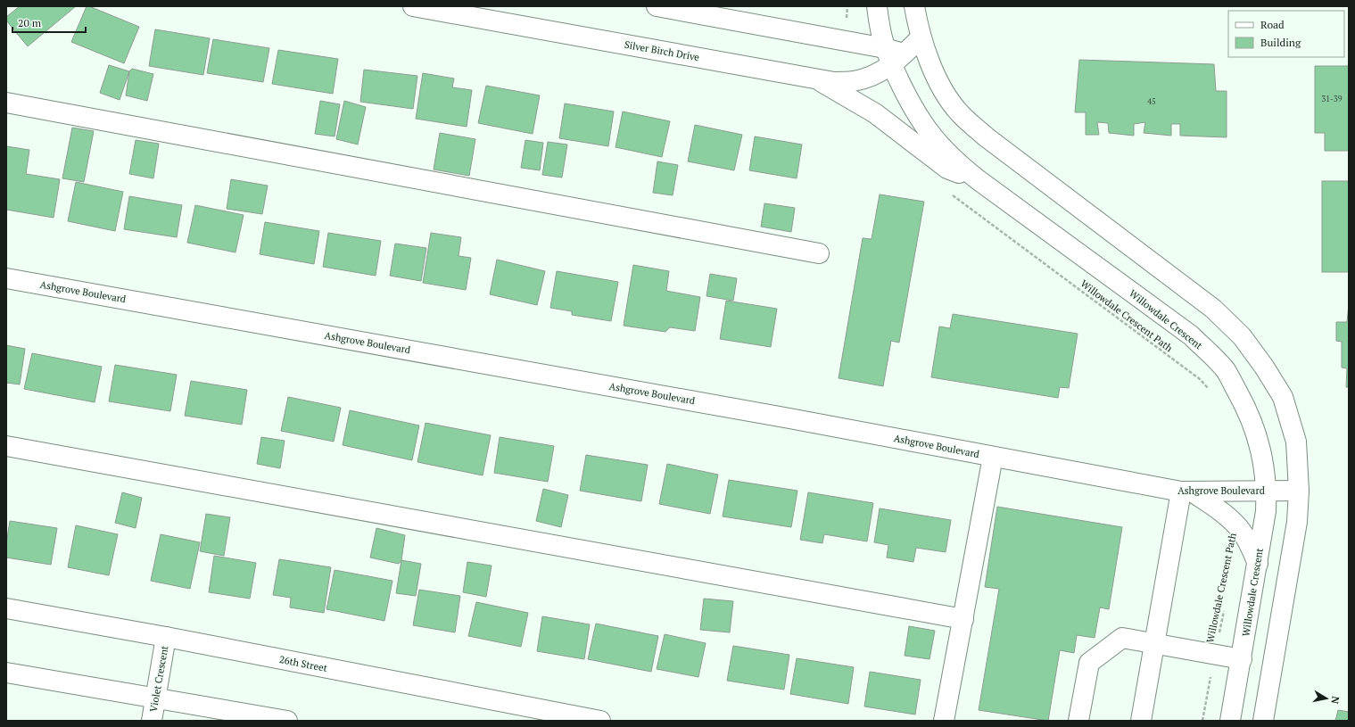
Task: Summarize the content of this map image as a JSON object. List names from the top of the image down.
{
  "streets": {
    "street": [
      "Silver Birch Drive",
      "Ashgrove Boulevard",
      "Willowdale Crescent",
      "26th Street",
      "Violet Crescent"
    ],
    "path": ["Willowdale Crescent Path"]
  },
  "crossings": [
    ["Silver Birch Drive", "Willowdale Crescent"],
    ["Ashgrove Boulevard", "Willowdale Crescent"],
    ["26th Street", "Violet Crescent"]
  ],
  "house_numbers": ["31-39", "45"],
  "legend": ["Road", "Building"],
  "scale_bar": "20 m",
  "north": "right"
}
